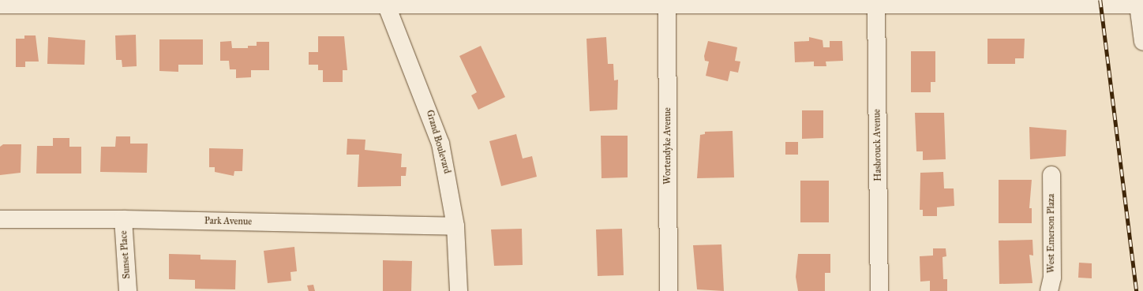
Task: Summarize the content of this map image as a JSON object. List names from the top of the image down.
{
  "streets": {
    "street": [
      "Grand Boulevard",
      "Hasbrouck Avenue",
      "Wortendyke Avenue",
      "Park Avenue",
      "West Emerson Plaza",
      "Sunset Place"
    ]
  },
  "crossings": [
    ["Grand Boulevard", "Park Avenue"],
    ["Park Avenue", "Sunset Place"]
  ]
}
